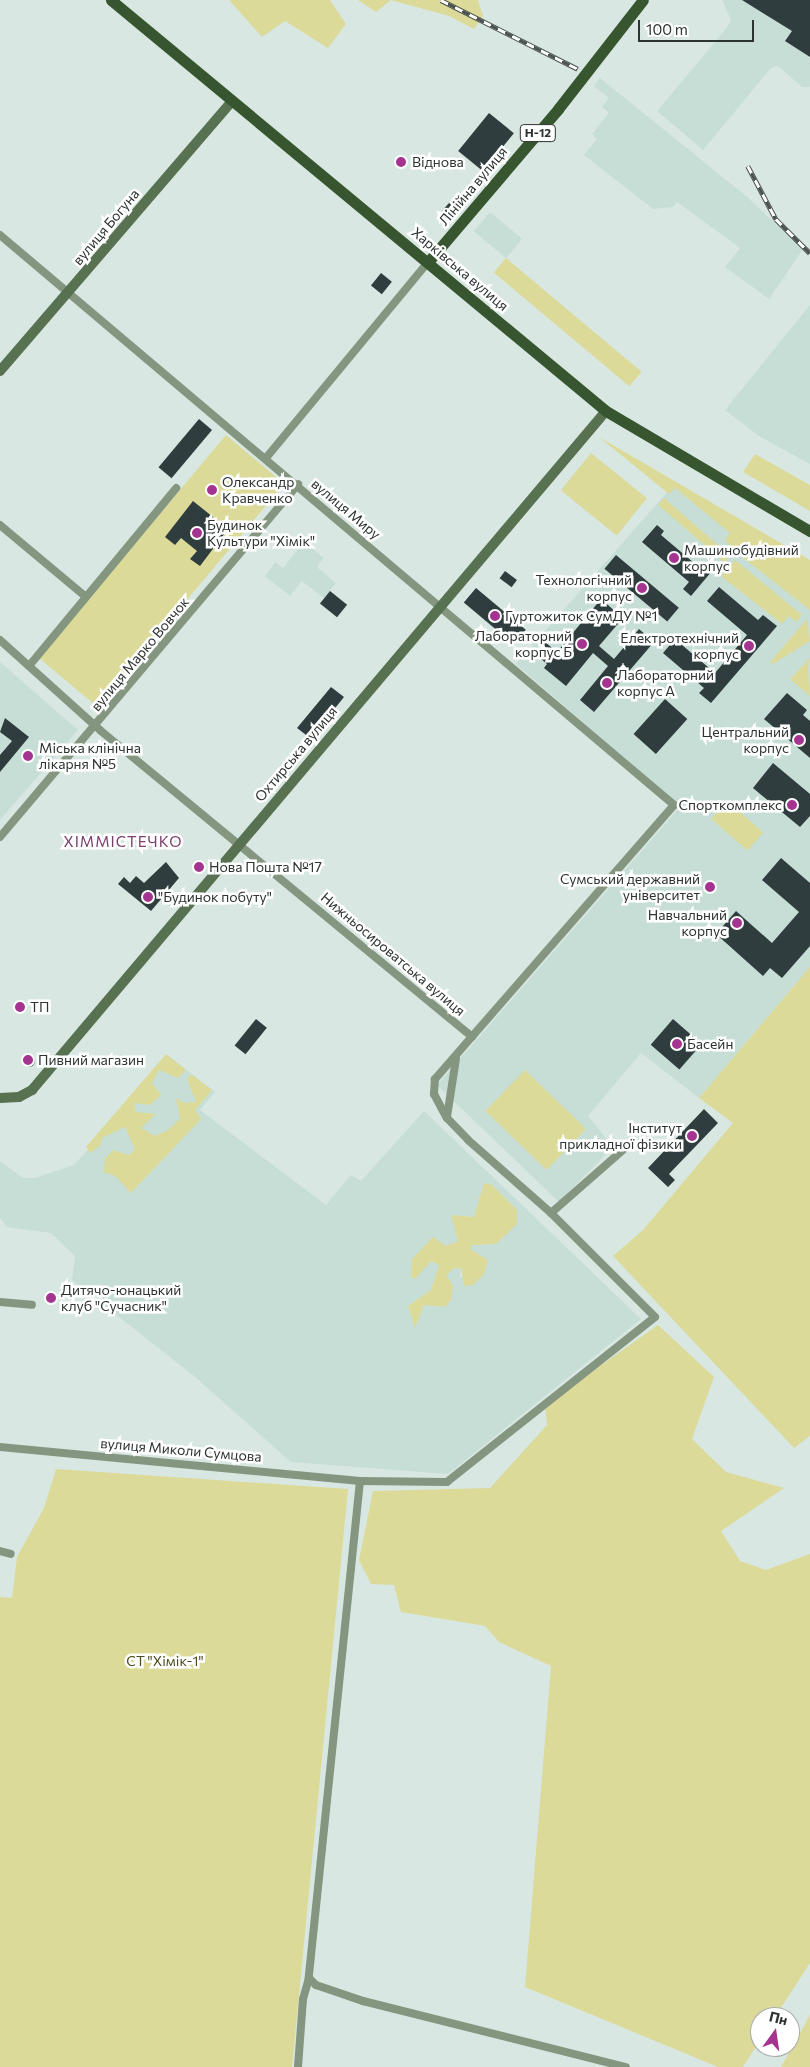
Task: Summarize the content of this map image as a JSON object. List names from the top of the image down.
{
  "streets": {
    "main road": [
      "Н-12",
      "Лінійна вулиця",
      "вулиця Богуна",
      "Харківська вулиця",
      "Охтирська вулиця"
    ],
    "street": [
      "вулиця Миру",
      "вулиця Марко Вовчок",
      "Нижньосироватська вулиця",
      "вулиця Миколи Сумцова"
    ]
  },
  "crossings": [
    ["Лінійна вулиця", "Харківська вулиця"],
    ["Лінійна вулиця", "вулиця Миру"],
    ["вулиця Богуна", "Харківська вулиця"],
    ["вулиця Богуна", "вулиця Миру"],
    ["Харківська вулиця", "Охтирська вулиця"],
    ["вулиця Миру", "вулиця Марко Вовчок"],
    ["вулиця Миру", "Охтирська вулиця"],
    ["вулиця Миру", "Нижньосироватська вулиця"],
    ["вулиця Марко Вовчок", "Нижньосироватська вулиця"],
    ["Охтирська вулиця", "Нижньосироватська вулиця"]
  ],
  "districts": ["ХІММІСТЕЧКО"],
  "parks": ["СТ \"Хімік-1\""],
  "places": [
    "Віднова",
    "Олександр Кравченко",
    "Будинок Культури \"Хімік\"",
    "Машинобудівний корпус",
    "Технологічний корпус",
    "Гуртожиток СумДУ №1",
    "Лабораторний корпус Б",
    "Електротехнічний корпус",
    "Лабораторний корпус А",
    "Центральний корпус",
    "Міська клінічна лікарня №5",
    "Спорткомплекс",
    "Нова Пошта №17",
    "Сумський державний університет",
    "\"Будинок побуту\"",
    "Навчальний корпус",
    "ТП",
    "Басейн",
    "Пивний магазин",
    "Інститут прикладної фізики",
    "Дитячо-юнацький клуб \"Сучасник\""
  ],
  "scale_bar": "100 m",
  "north": "top"
}
